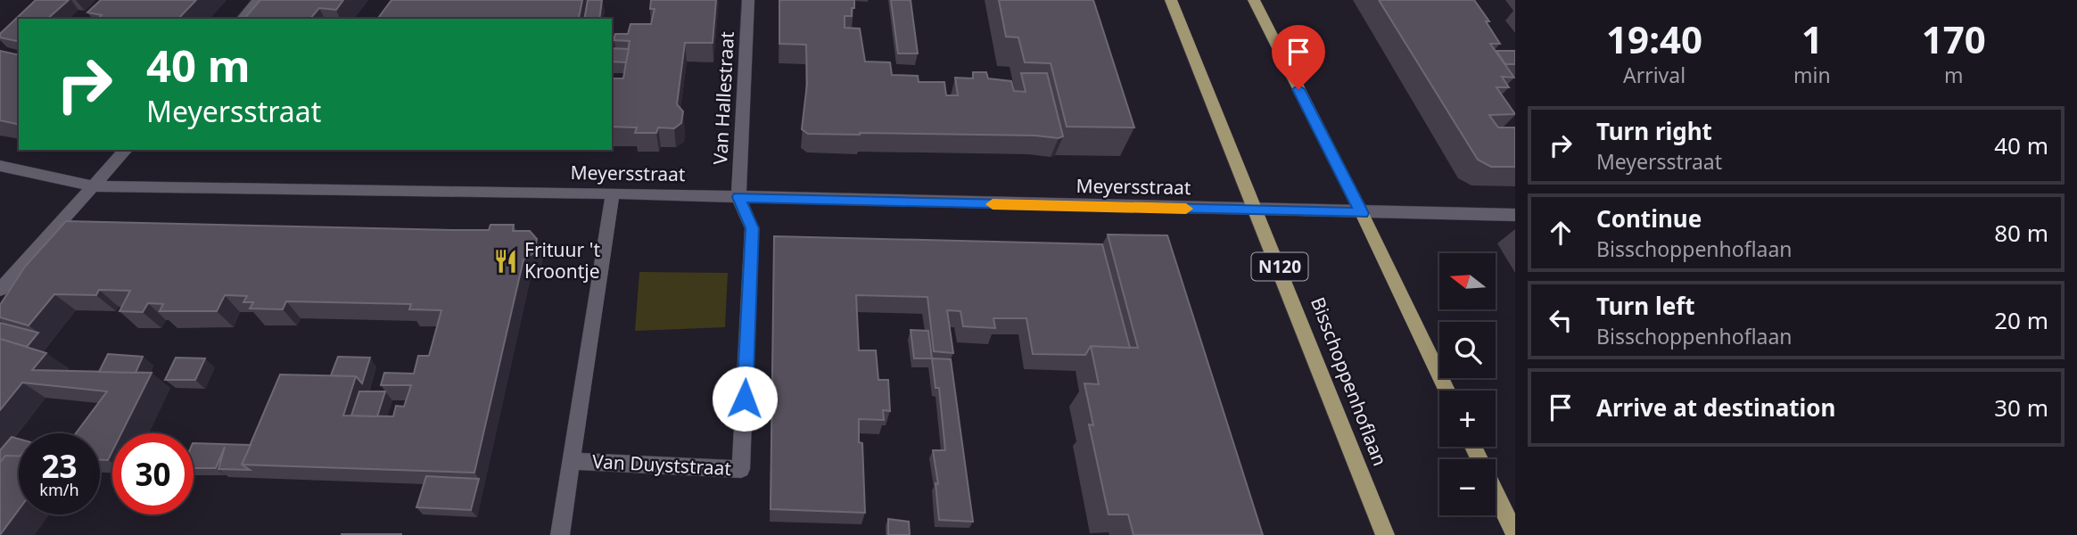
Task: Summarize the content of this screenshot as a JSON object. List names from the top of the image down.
{
  "streets": {
    "main road": ["N120", "Bisschoppenhoflaan"],
    "street": ["Van Hallestraat", "Meyersstraat", "Van Duyststraat"]
  },
  "crossings": [
    ["Van Hallestraat", "Meyersstraat"],
    ["Van Hallestraat", "Van Duyststraat"],
    ["Meyersstraat", "Bisschoppenhoflaan"],
    ["Meyersstraat", "Van Duyststraat"]
  ],
  "places": {
    "restaurant": ["Frituur 't Kroontje"]
  },
  "north": "left",
  "page": {
    "eta": [
      "19:40",
      "Arrival",
      "1",
      "min",
      "170",
      "m"
    ],
    "turn": ["40 m", "Meyersstraat"],
    "list": [
      {
        "name": "Turn right",
        "note": "Meyersstraat",
        "value": "40 m"
      },
      {
        "name": "Continue",
        "note": "Bisschoppenhoflaan",
        "value": "80 m"
      },
      {
        "name": "Turn left",
        "note": "Bisschoppenhoflaan",
        "value": "20 m"
      },
      {
        "name": "Arrive at destination",
        "value": "30 m"
      }
    ],
    "map_buttons": ["+", "−"],
    "speed": "23 km/h",
    "limit": "30"
  }
}
